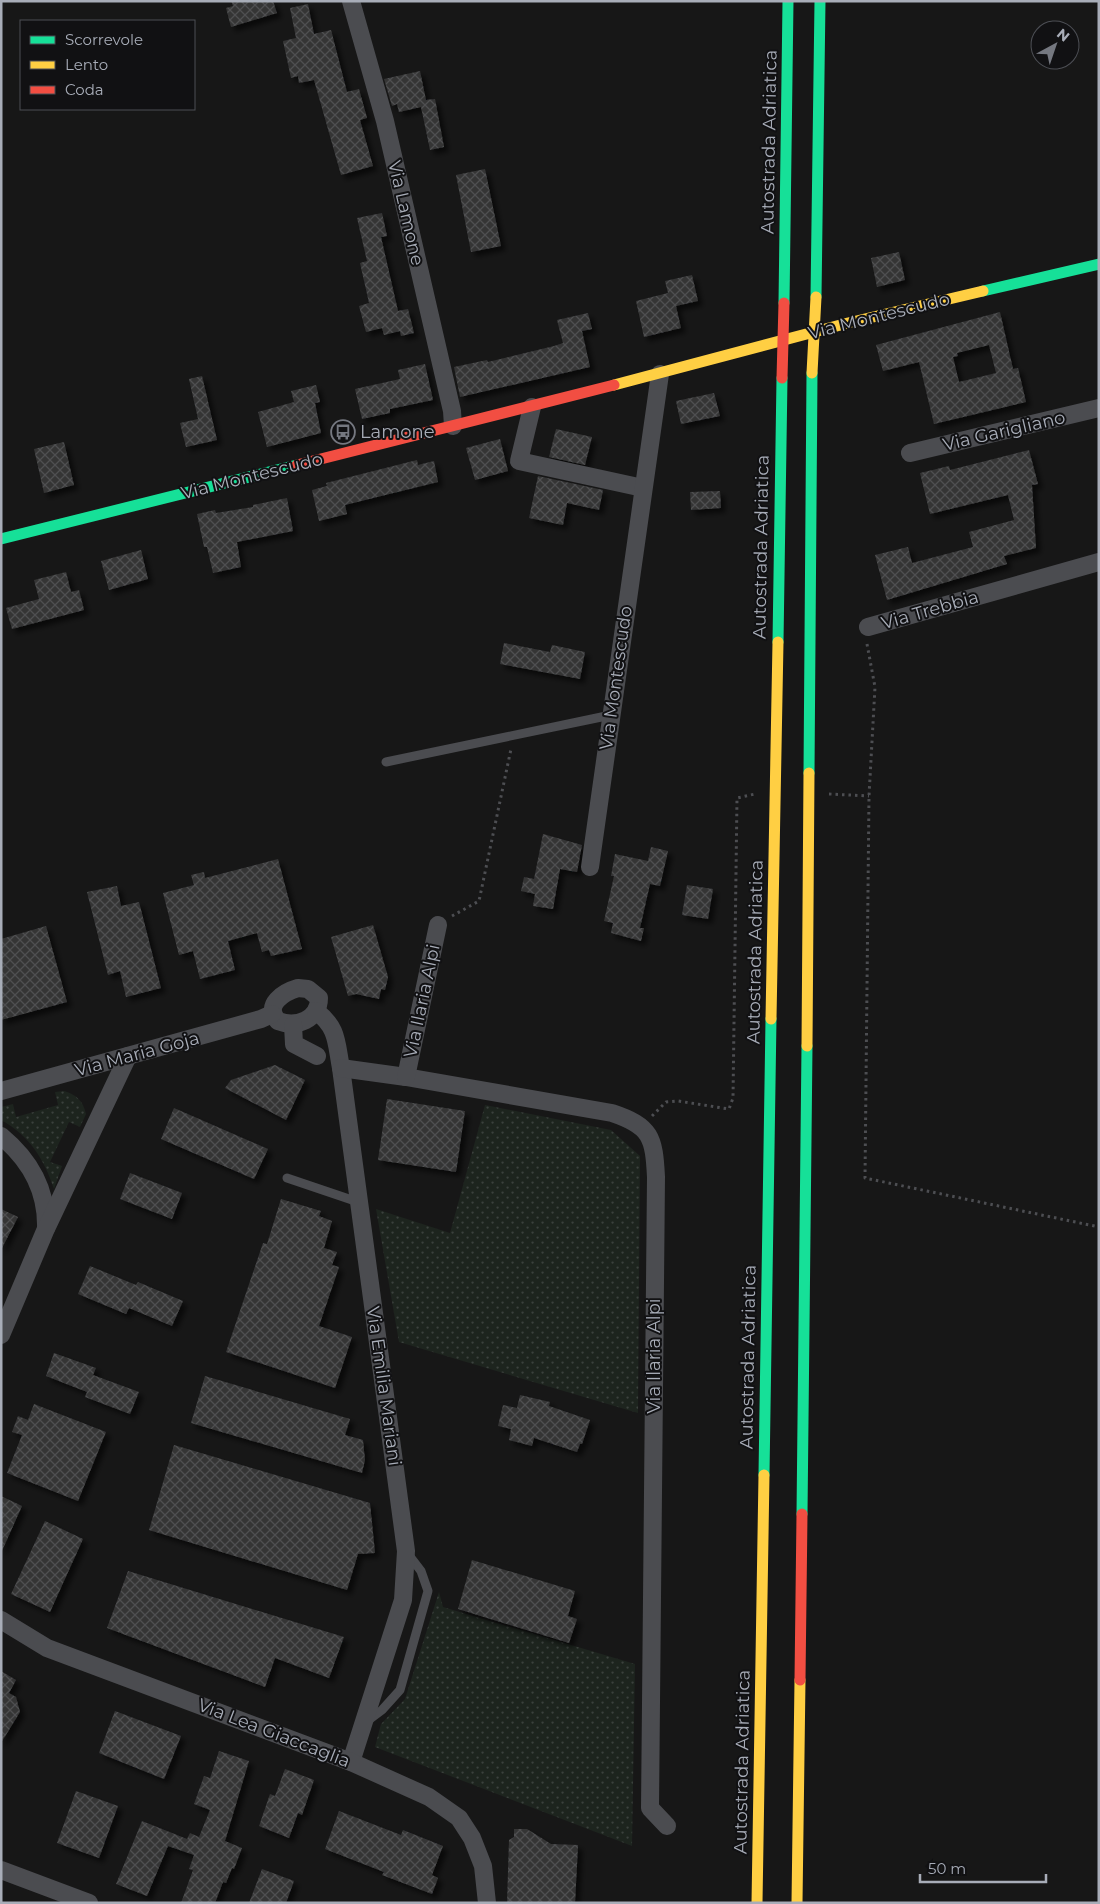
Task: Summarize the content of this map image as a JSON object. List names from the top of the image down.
{
  "streets": {
    "main road": ["Autostrada Adriatica", "Via Montescudo"],
    "street": [
      "Via Lamone",
      "Via Garigliano",
      "Via Trebbia",
      "Via Ilaria Alpi",
      "Via Maria Goja",
      "Via Emilia Mariani",
      "Via Lea Giaccaglia"
    ]
  },
  "crossings": [
    ["Via Lamone", "Via Montescudo"],
    ["Via Ilaria Alpi", "Via Emilia Mariani"],
    ["Via Maria Goja", "Via Emilia Mariani"],
    ["Via Emilia Mariani", "Via Lea Giaccaglia"]
  ],
  "places": {
    "bus stop": ["Lamone"]
  },
  "legend": ["Scorrevole", "Lento", "Coda"],
  "scale_bar": "50 m",
  "north": "top right"
}
